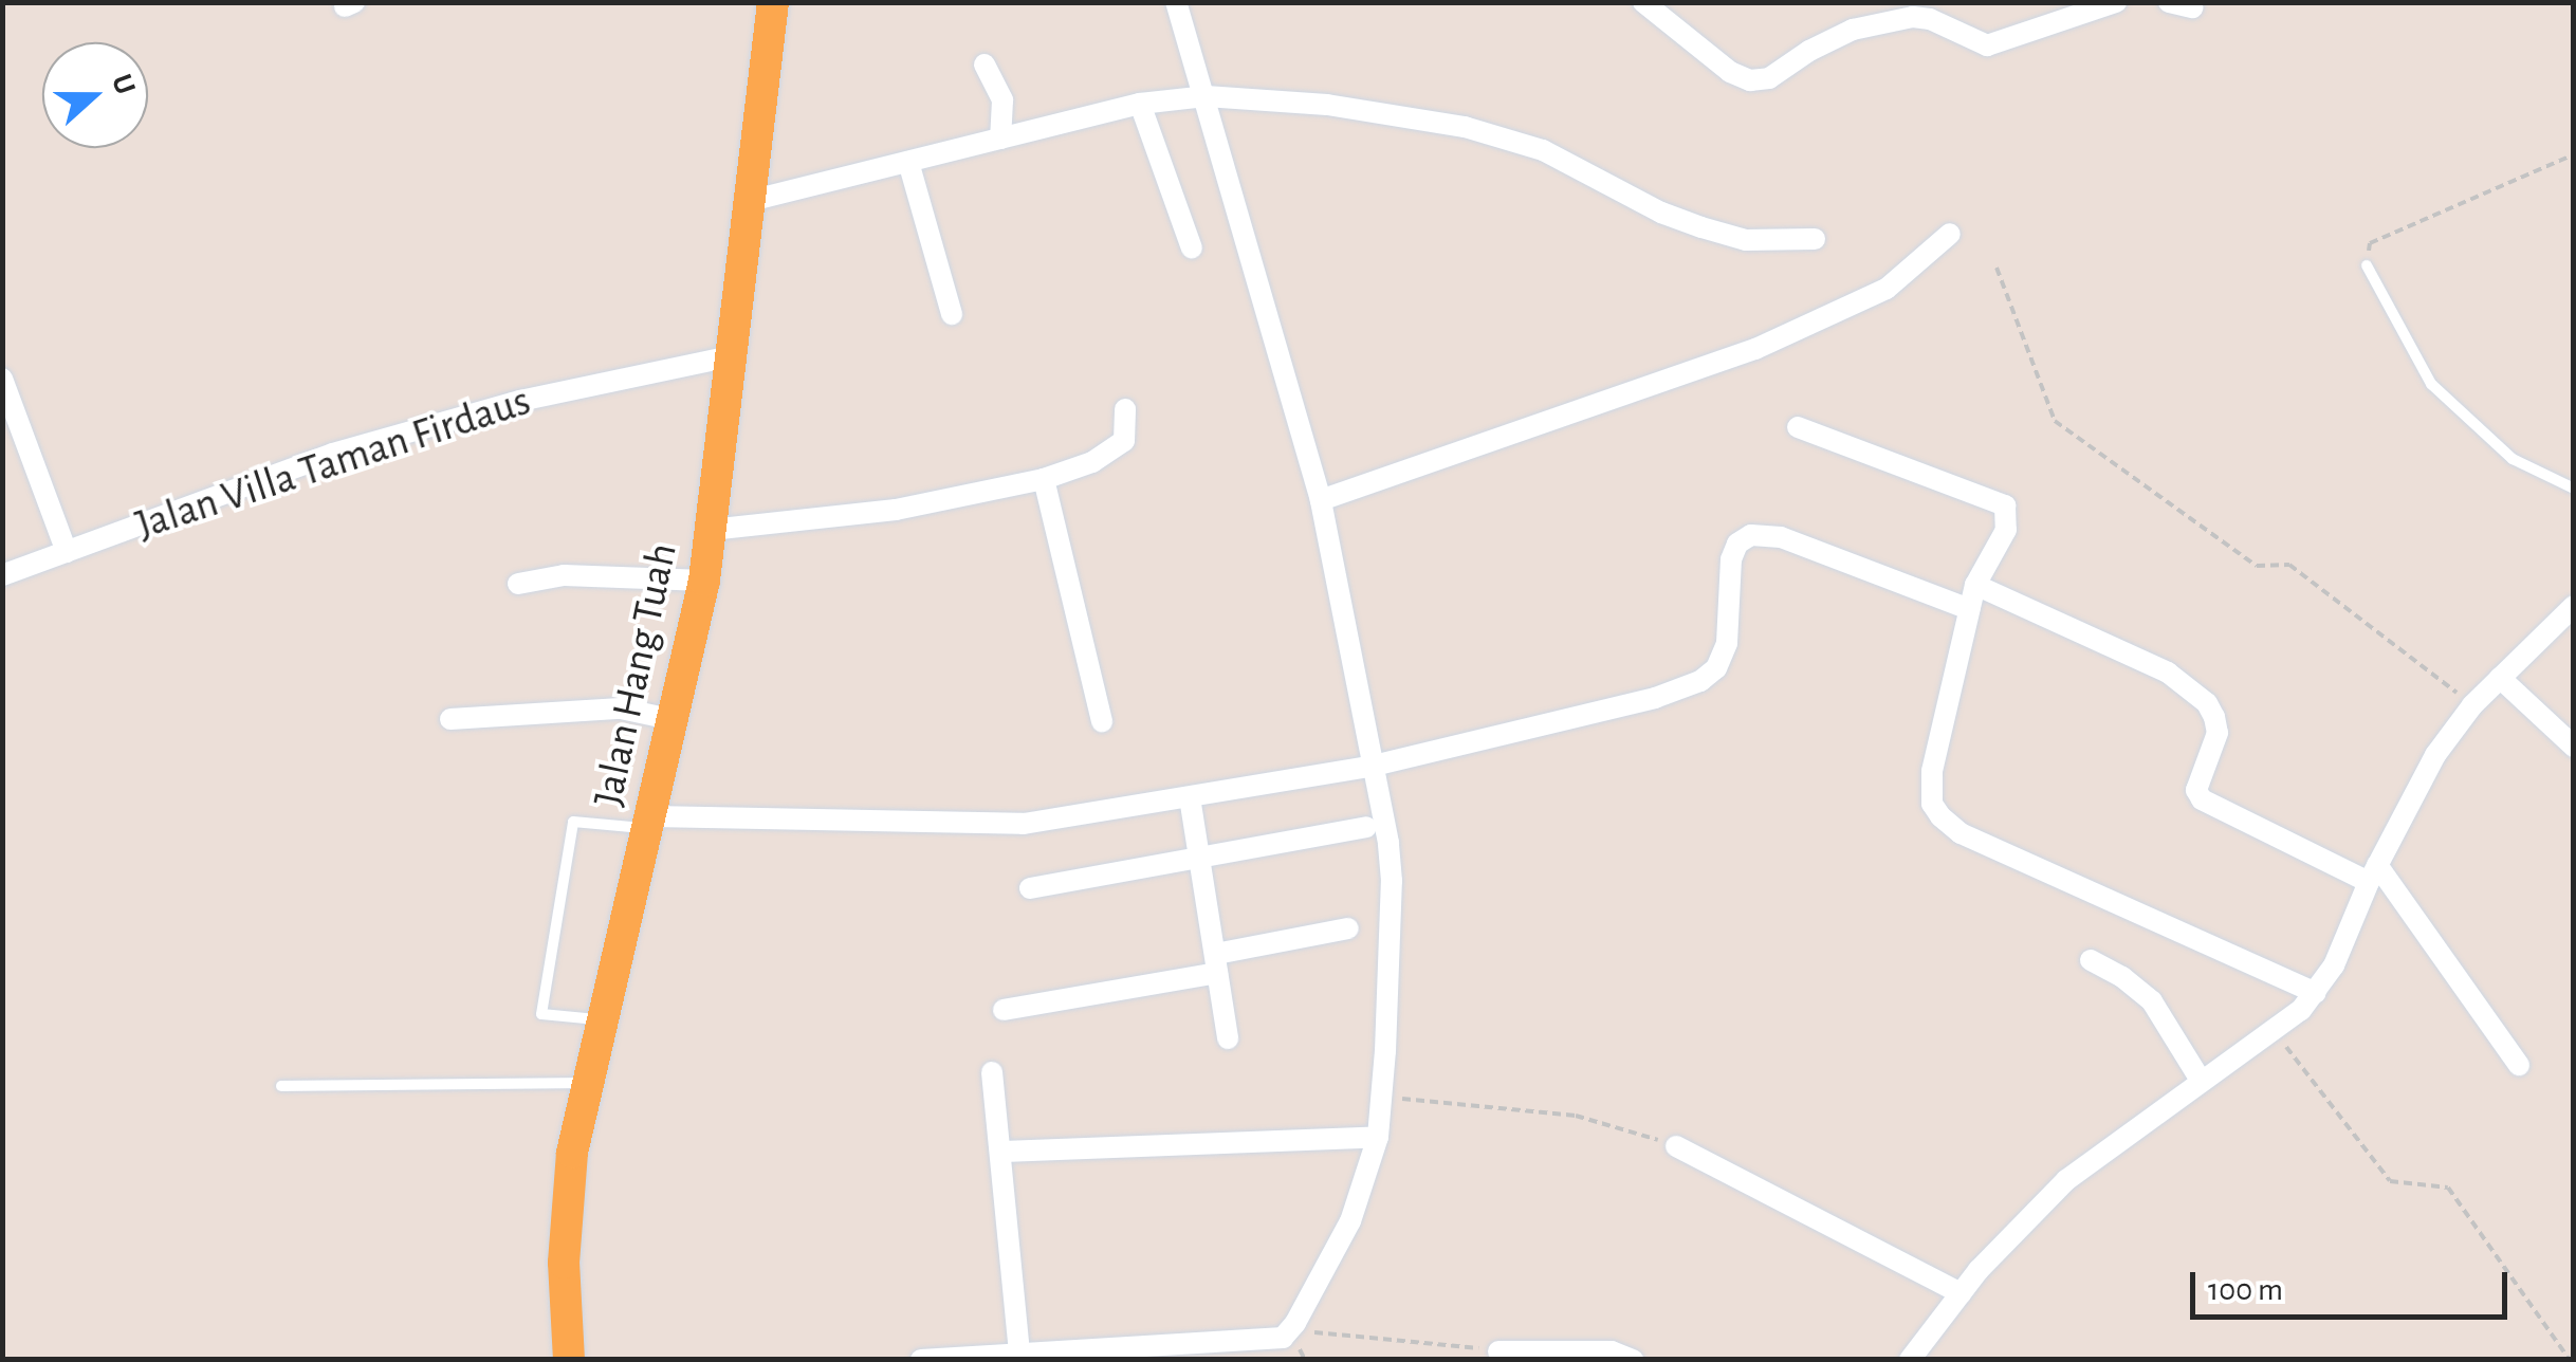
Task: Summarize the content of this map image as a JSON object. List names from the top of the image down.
{
  "streets": {
    "main road": ["Jalan Hang Tuah"],
    "street": ["Jalan Villa Taman Firdaus"]
  },
  "crossings": [
    ["Jalan Villa Taman Firdaus", "Jalan Hang Tuah"]
  ],
  "scale_bar": "100 m",
  "north": "right"
}
